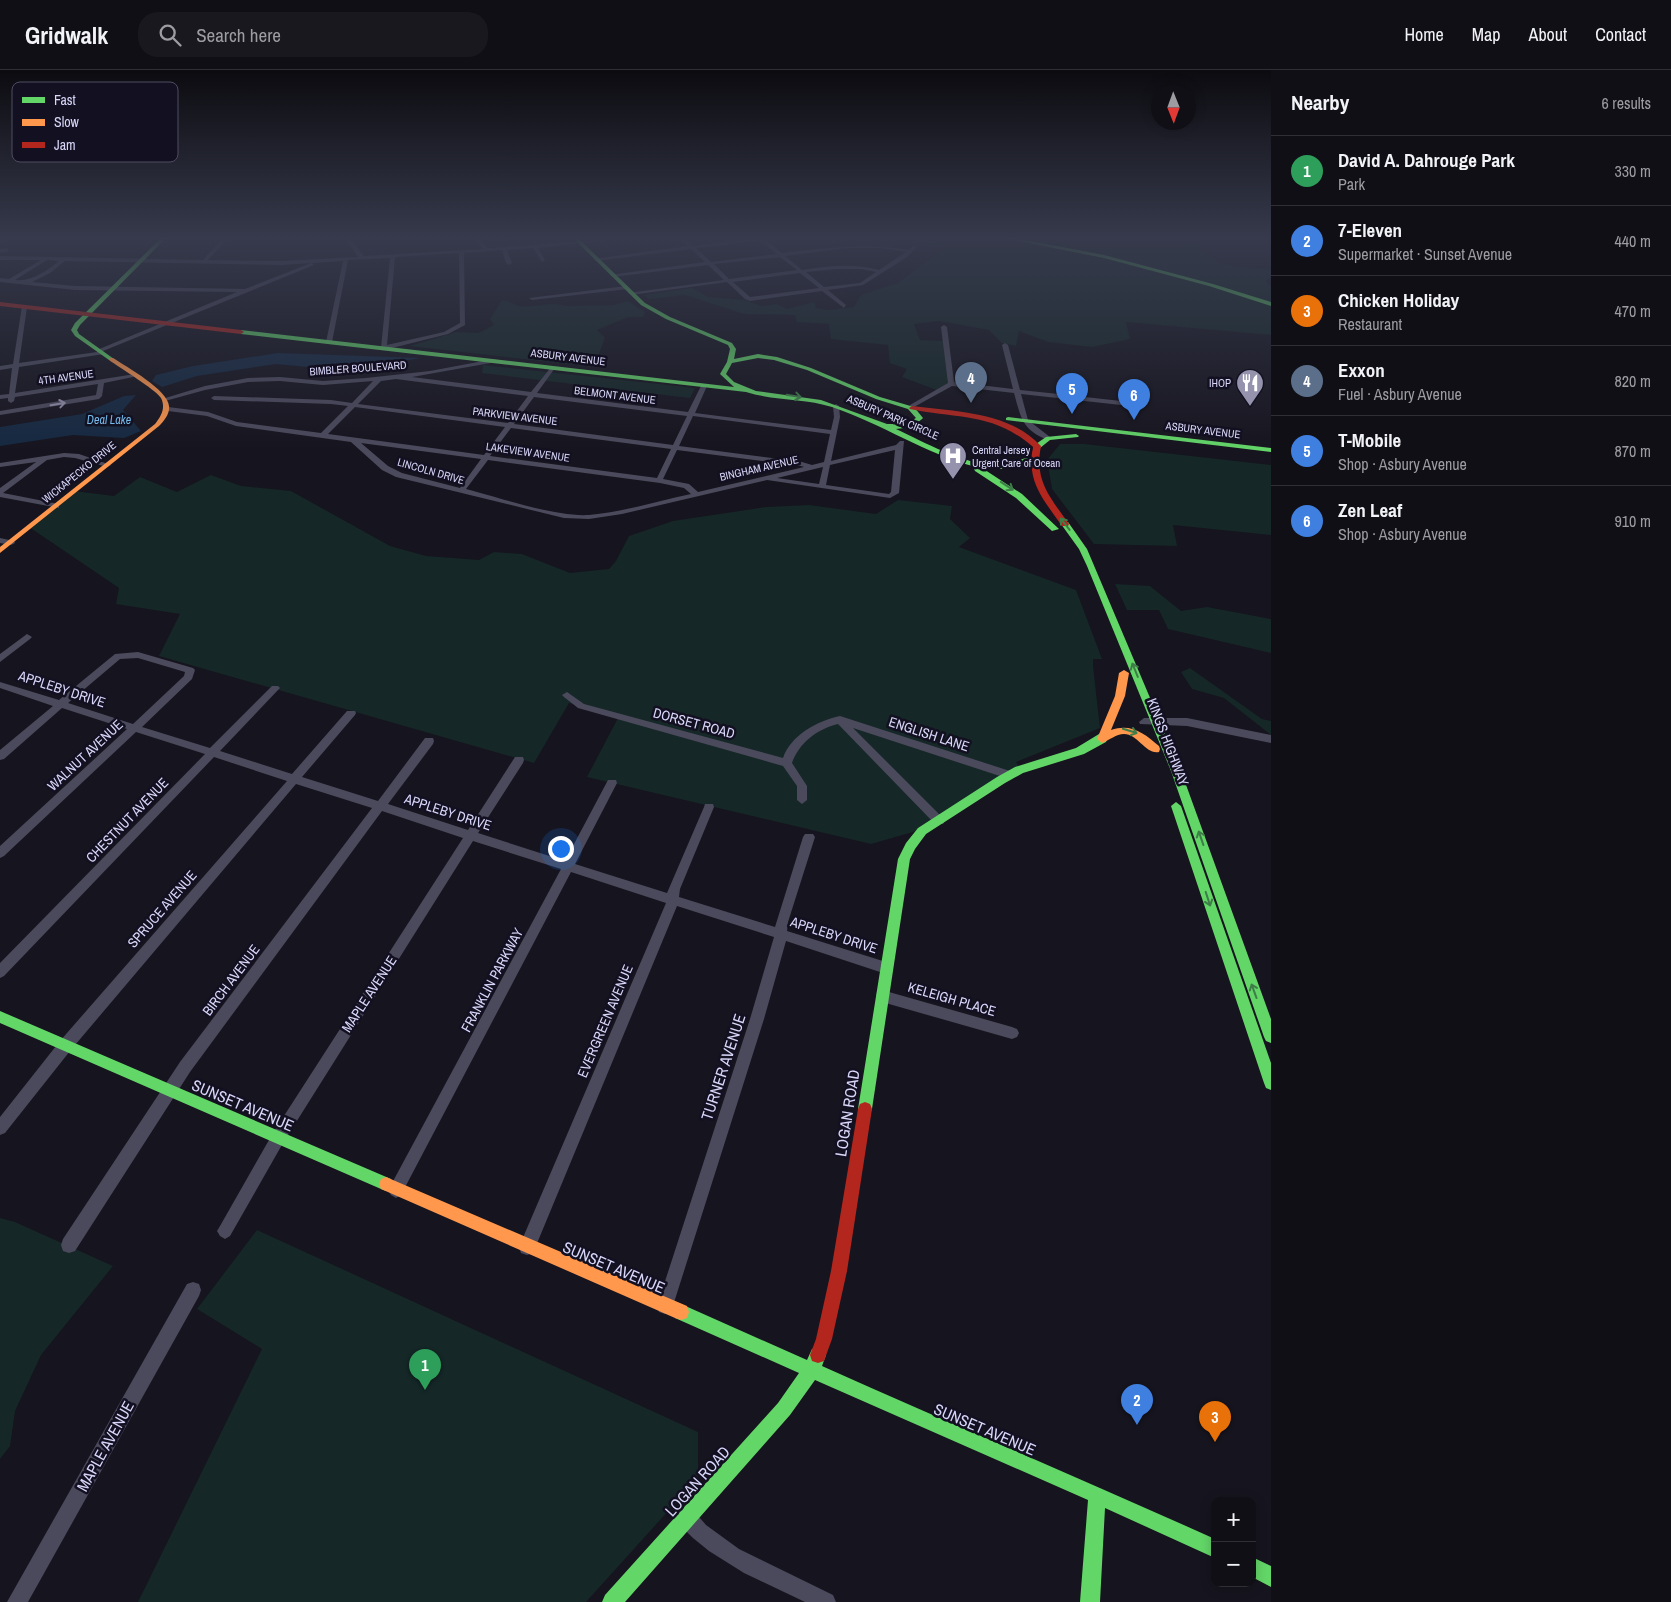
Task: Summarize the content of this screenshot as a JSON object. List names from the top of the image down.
{
  "streets": {
    "main road": [
      "ASBURY AVENUE",
      "ASBURY PARK CIRCLE",
      "WICKAPECKO DRIVE",
      "KINGS HIGHWAY",
      "SUNSET AVENUE",
      "LOGAN ROAD"
    ],
    "street": [
      "BIMBLER BOULEVARD",
      "4TH AVENUE",
      "BELMONT AVENUE",
      "PARKVIEW AVENUE",
      "LAKEVIEW AVENUE",
      "BINGHAM AVENUE",
      "LINCOLN DRIVE",
      "APPLEBY DRIVE",
      "DORSET ROAD",
      "ENGLISH LANE",
      "WALNUT AVENUE",
      "CHESTNUT AVENUE",
      "SPRUCE AVENUE",
      "BIRCH AVENUE",
      "FRANKLIN PARKWAY",
      "MAPLE AVENUE",
      "KELEIGH PLACE",
      "EVERGREEN AVENUE",
      "TURNER AVENUE"
    ]
  },
  "crossings": [
    ["ASBURY AVENUE", "BIMBLER BOULEVARD"],
    ["ASBURY AVENUE", "ASBURY PARK CIRCLE"],
    ["BIMBLER BOULEVARD", "BELMONT AVENUE"],
    ["BIMBLER BOULEVARD", "PARKVIEW AVENUE"],
    ["BIMBLER BOULEVARD", "WICKAPECKO DRIVE"],
    ["PARKVIEW AVENUE", "BINGHAM AVENUE"],
    ["ASBURY PARK CIRCLE", "KINGS HIGHWAY"],
    ["LAKEVIEW AVENUE", "BINGHAM AVENUE"],
    ["LAKEVIEW AVENUE", "LINCOLN DRIVE"],
    ["BINGHAM AVENUE", "LINCOLN DRIVE"],
    ["APPLEBY DRIVE", "WALNUT AVENUE"],
    ["APPLEBY DRIVE", "CHESTNUT AVENUE"],
    ["APPLEBY DRIVE", "SPRUCE AVENUE"],
    ["APPLEBY DRIVE", "BIRCH AVENUE"],
    ["APPLEBY DRIVE", "FRANKLIN PARKWAY"],
    ["APPLEBY DRIVE", "MAPLE AVENUE"],
    ["APPLEBY DRIVE", "EVERGREEN AVENUE"],
    ["APPLEBY DRIVE", "TURNER AVENUE"],
    ["APPLEBY DRIVE", "LOGAN ROAD"],
    ["ENGLISH LANE", "LOGAN ROAD"],
    ["KINGS HIGHWAY", "LOGAN ROAD"],
    ["SPRUCE AVENUE", "SUNSET AVENUE"],
    ["BIRCH AVENUE", "SUNSET AVENUE"],
    ["FRANKLIN PARKWAY", "SUNSET AVENUE"],
    ["MAPLE AVENUE", "SUNSET AVENUE"],
    ["KELEIGH PLACE", "LOGAN ROAD"],
    ["EVERGREEN AVENUE", "SUNSET AVENUE"],
    ["TURNER AVENUE", "SUNSET AVENUE"],
    ["SUNSET AVENUE", "LOGAN ROAD"]
  ],
  "water": ["Deal Lake"],
  "places": {
    "restaurant": ["IHOP"],
    "hospital": ["Central Jersey Urgent Care of Ocean"]
  },
  "legend": ["Fast", "Slow", "Jam"],
  "north": "bottom",
  "page": {
    "header": "Gridwalk",
    "search": "Search here",
    "nav": [
      "Home",
      "Map",
      "About",
      "Contact"
    ],
    "heading": ["Nearby", "6 results"],
    "list": [
      {
        "mark": "1",
        "name": "David A. Dahrouge Park",
        "note": "Park",
        "value": "330 m"
      },
      {
        "mark": "2",
        "name": "7-Eleven",
        "note": "Supermarket · Sunset Avenue",
        "value": "440 m"
      },
      {
        "mark": "3",
        "name": "Chicken Holiday",
        "note": "Restaurant",
        "value": "470 m"
      },
      {
        "mark": "4",
        "name": "Exxon",
        "note": "Fuel · Asbury Avenue",
        "value": "820 m"
      },
      {
        "mark": "5",
        "name": "T-Mobile",
        "note": "Shop · Asbury Avenue",
        "value": "870 m"
      },
      {
        "mark": "6",
        "name": "Zen Leaf",
        "note": "Shop · Asbury Avenue",
        "value": "910 m"
      }
    ],
    "pins": [
      "4",
      "5",
      "6",
      "1",
      "2",
      "3"
    ],
    "map_buttons": ["+", "−"]
  }
}
